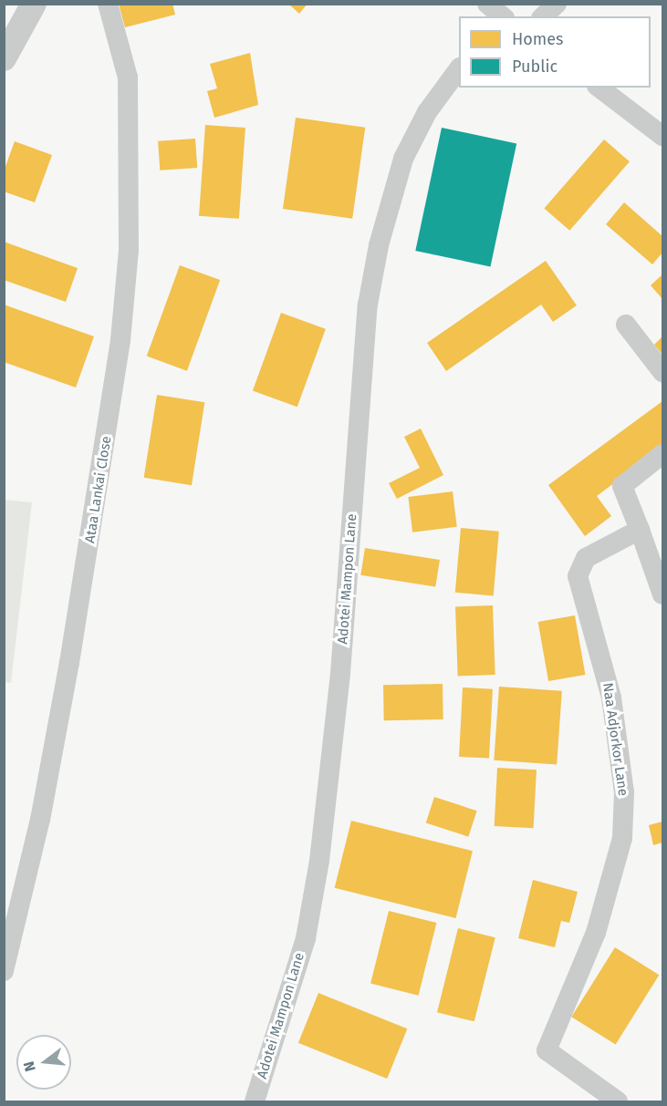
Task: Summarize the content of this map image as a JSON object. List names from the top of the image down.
{
  "streets": {
    "street": ["Ataa Lankai Close", "Adotei Mampon Lane", "Naa Adjorkor Lane"]
  },
  "legend": ["Homes", "Public"],
  "north": "left"
}
